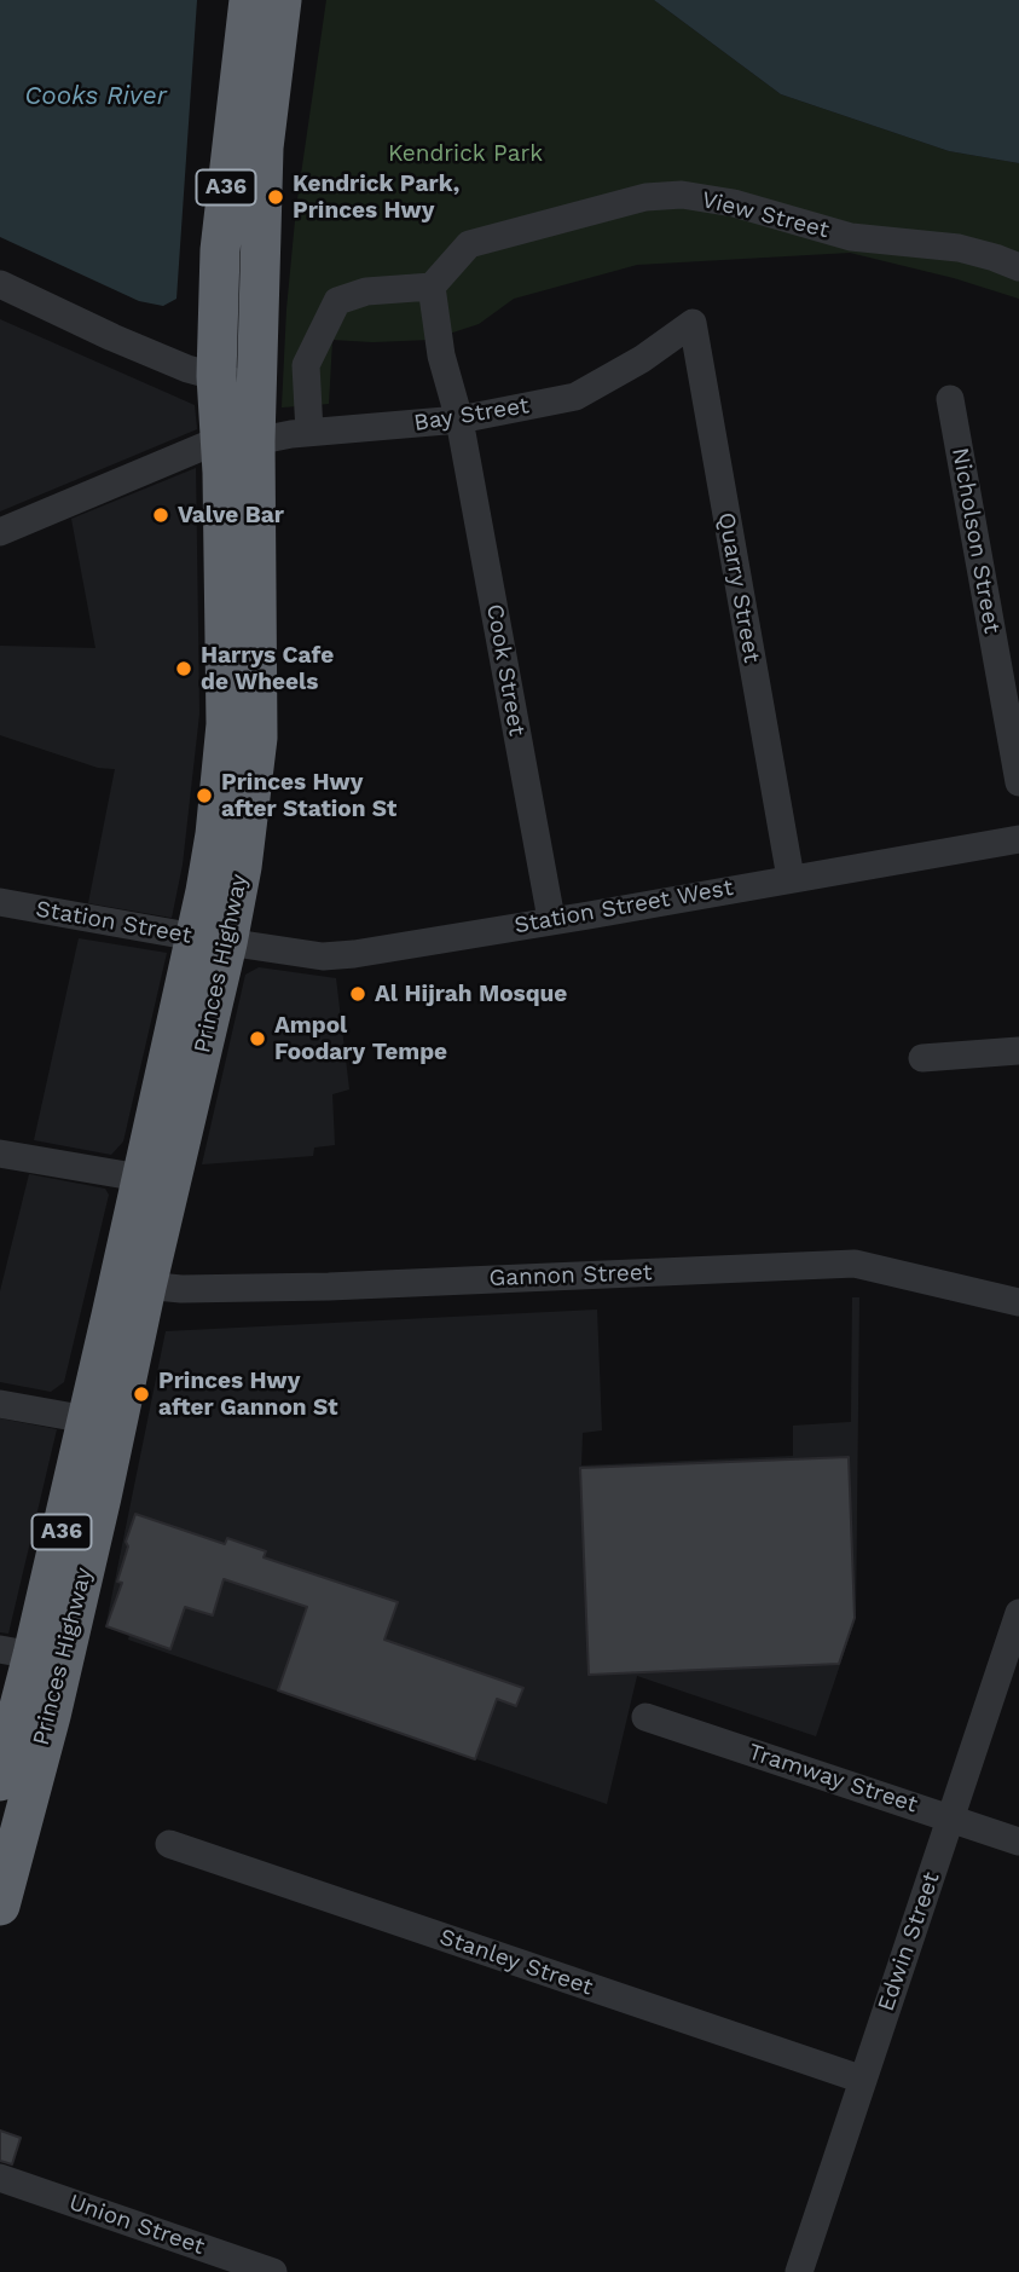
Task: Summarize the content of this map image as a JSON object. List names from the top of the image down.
{
  "streets": {
    "highway": ["A36", "Princes Highway"],
    "street": [
      "View Street",
      "Bay Street",
      "Nicholson Street",
      "Quarry Street",
      "Cook Street",
      "Station Street West",
      "Station Street",
      "Gannon Street",
      "Tramway Street",
      "Edwin Street",
      "Stanley Street",
      "Union Street"
    ]
  },
  "crossings": [
    ["Bay Street", "Quarry Street"],
    ["Bay Street", "Cook Street"],
    ["Bay Street", "Princes Highway"],
    ["Quarry Street", "Station Street West"],
    ["Cook Street", "Station Street West"],
    ["Station Street West", "Station Street"],
    ["Station Street West", "Princes Highway"],
    ["Station Street", "Princes Highway"],
    ["Princes Highway", "Gannon Street"],
    ["Tramway Street", "Edwin Street"],
    ["Edwin Street", "Stanley Street"]
  ],
  "water": ["Cooks River"],
  "parks": ["Kendrick Park"],
  "places": [
    "Kendrick Park, Princes Hwy",
    "Valve Bar",
    "Harrys Cafe de Wheels",
    "Princes Hwy after Station St",
    "Al Hijrah Mosque",
    "Ampol Foodary Tempe",
    "Princes Hwy after Gannon St"
  ]
}
